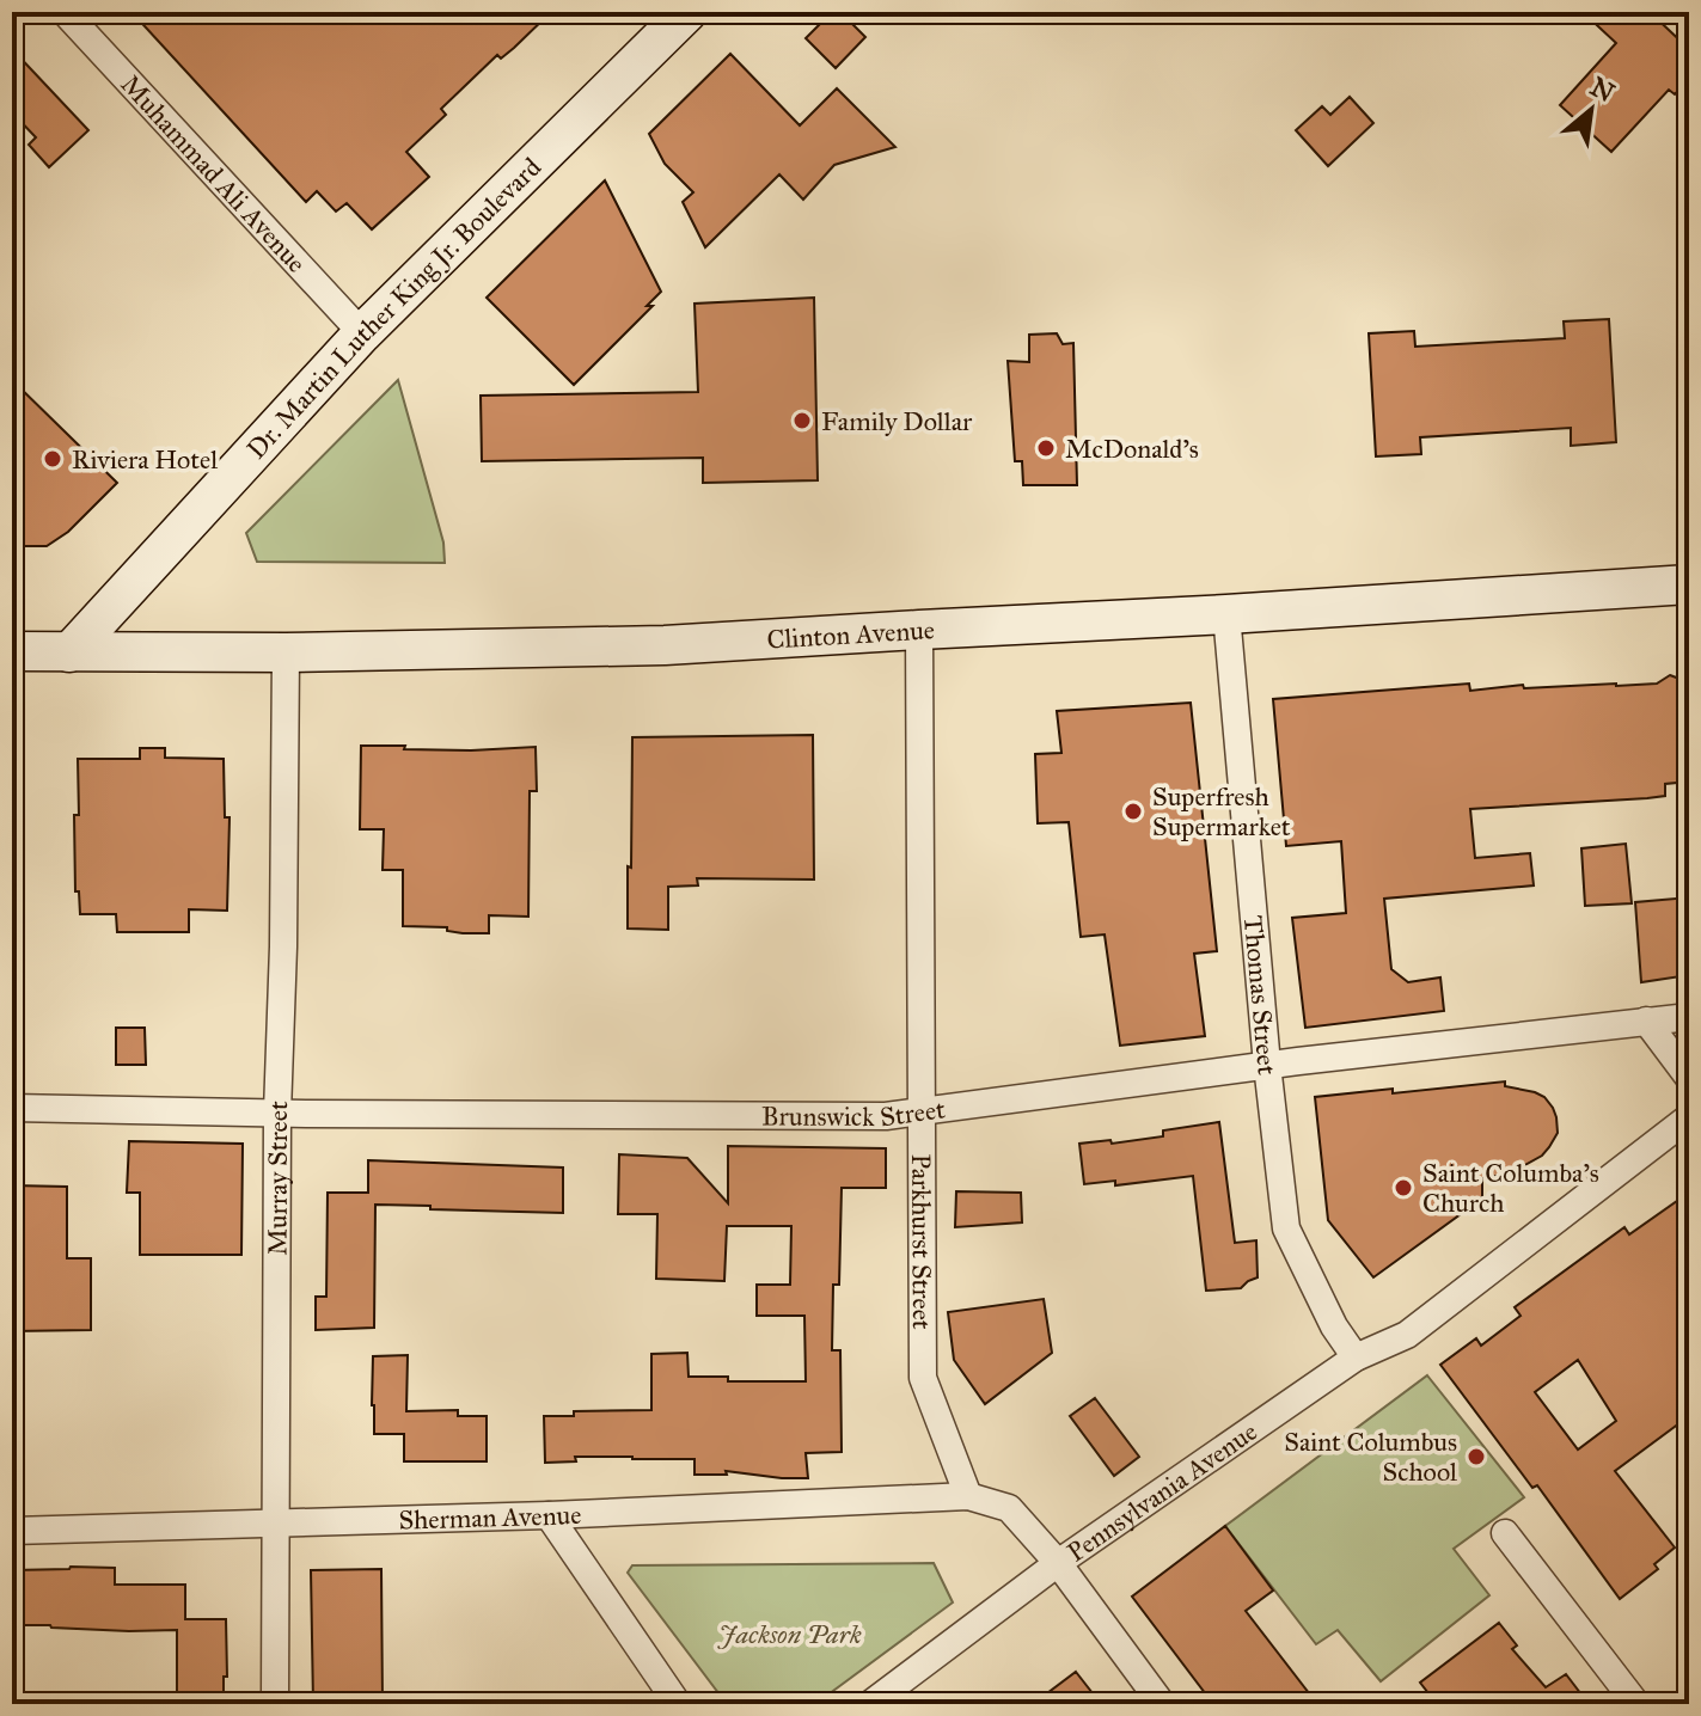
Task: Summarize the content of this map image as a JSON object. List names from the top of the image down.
{
  "streets": {
    "main road": ["Dr. Martin Luther King Jr. Boulevard", "Clinton Avenue"],
    "street": [
      "Muhammad Ali Avenue",
      "Thomas Street",
      "Brunswick Street",
      "Murray Street",
      "Parkhurst Street",
      "Pennsylvania Avenue",
      "Sherman Avenue"
    ]
  },
  "crossings": [
    ["Muhammad Ali Avenue", "Dr. Martin Luther King Jr. Boulevard"],
    ["Dr. Martin Luther King Jr. Boulevard", "Clinton Avenue"],
    ["Clinton Avenue", "Thomas Street"],
    ["Clinton Avenue", "Murray Street"],
    ["Clinton Avenue", "Parkhurst Street"],
    ["Thomas Street", "Brunswick Street"],
    ["Thomas Street", "Pennsylvania Avenue"],
    ["Brunswick Street", "Murray Street"],
    ["Brunswick Street", "Parkhurst Street"],
    ["Murray Street", "Sherman Avenue"],
    ["Parkhurst Street", "Sherman Avenue"]
  ],
  "parks": ["Jackson Park"],
  "places": [
    "Family Dollar",
    "McDonald's",
    "Riviera Hotel",
    "Superfresh Supermarket",
    "Saint Columba's Church",
    "Saint Columbus School"
  ],
  "north": "top right"
}
